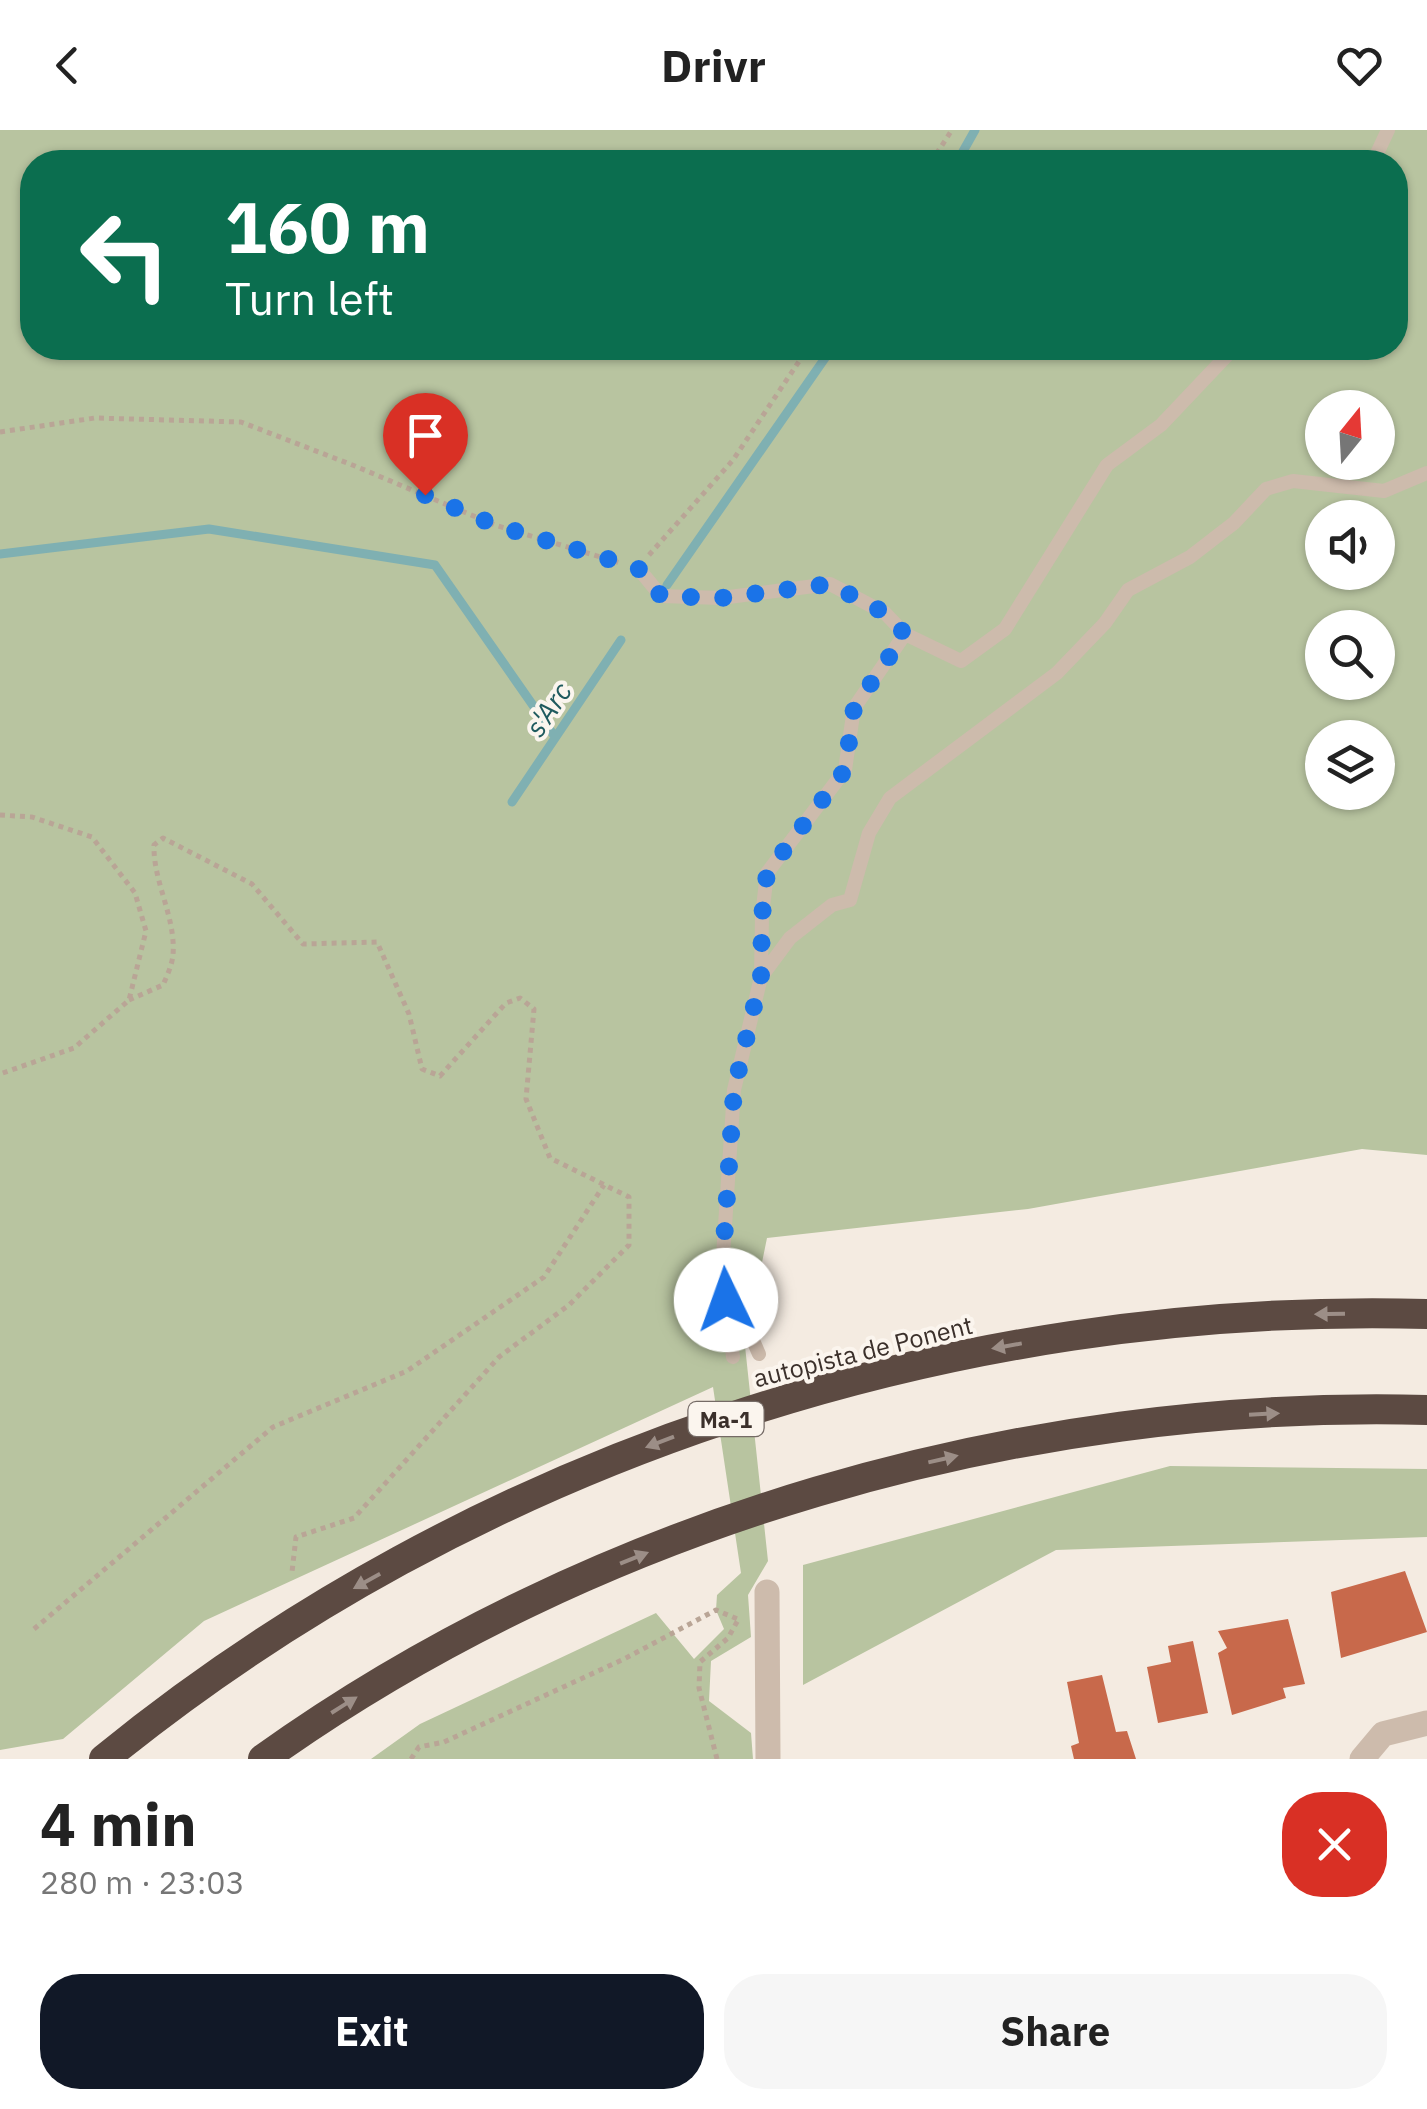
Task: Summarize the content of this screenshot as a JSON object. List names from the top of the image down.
{
  "streets": {
    "highway": ["autopista de Ponent", "Ma-1"]
  },
  "water": ["s'Arc"],
  "north": "top",
  "page": {
    "header": "Drivr",
    "turn": ["160 m", "Turn left"],
    "heading": ["4 min", "280 m · 23:03"],
    "buttons": ["Exit", "Share"]
  }
}
